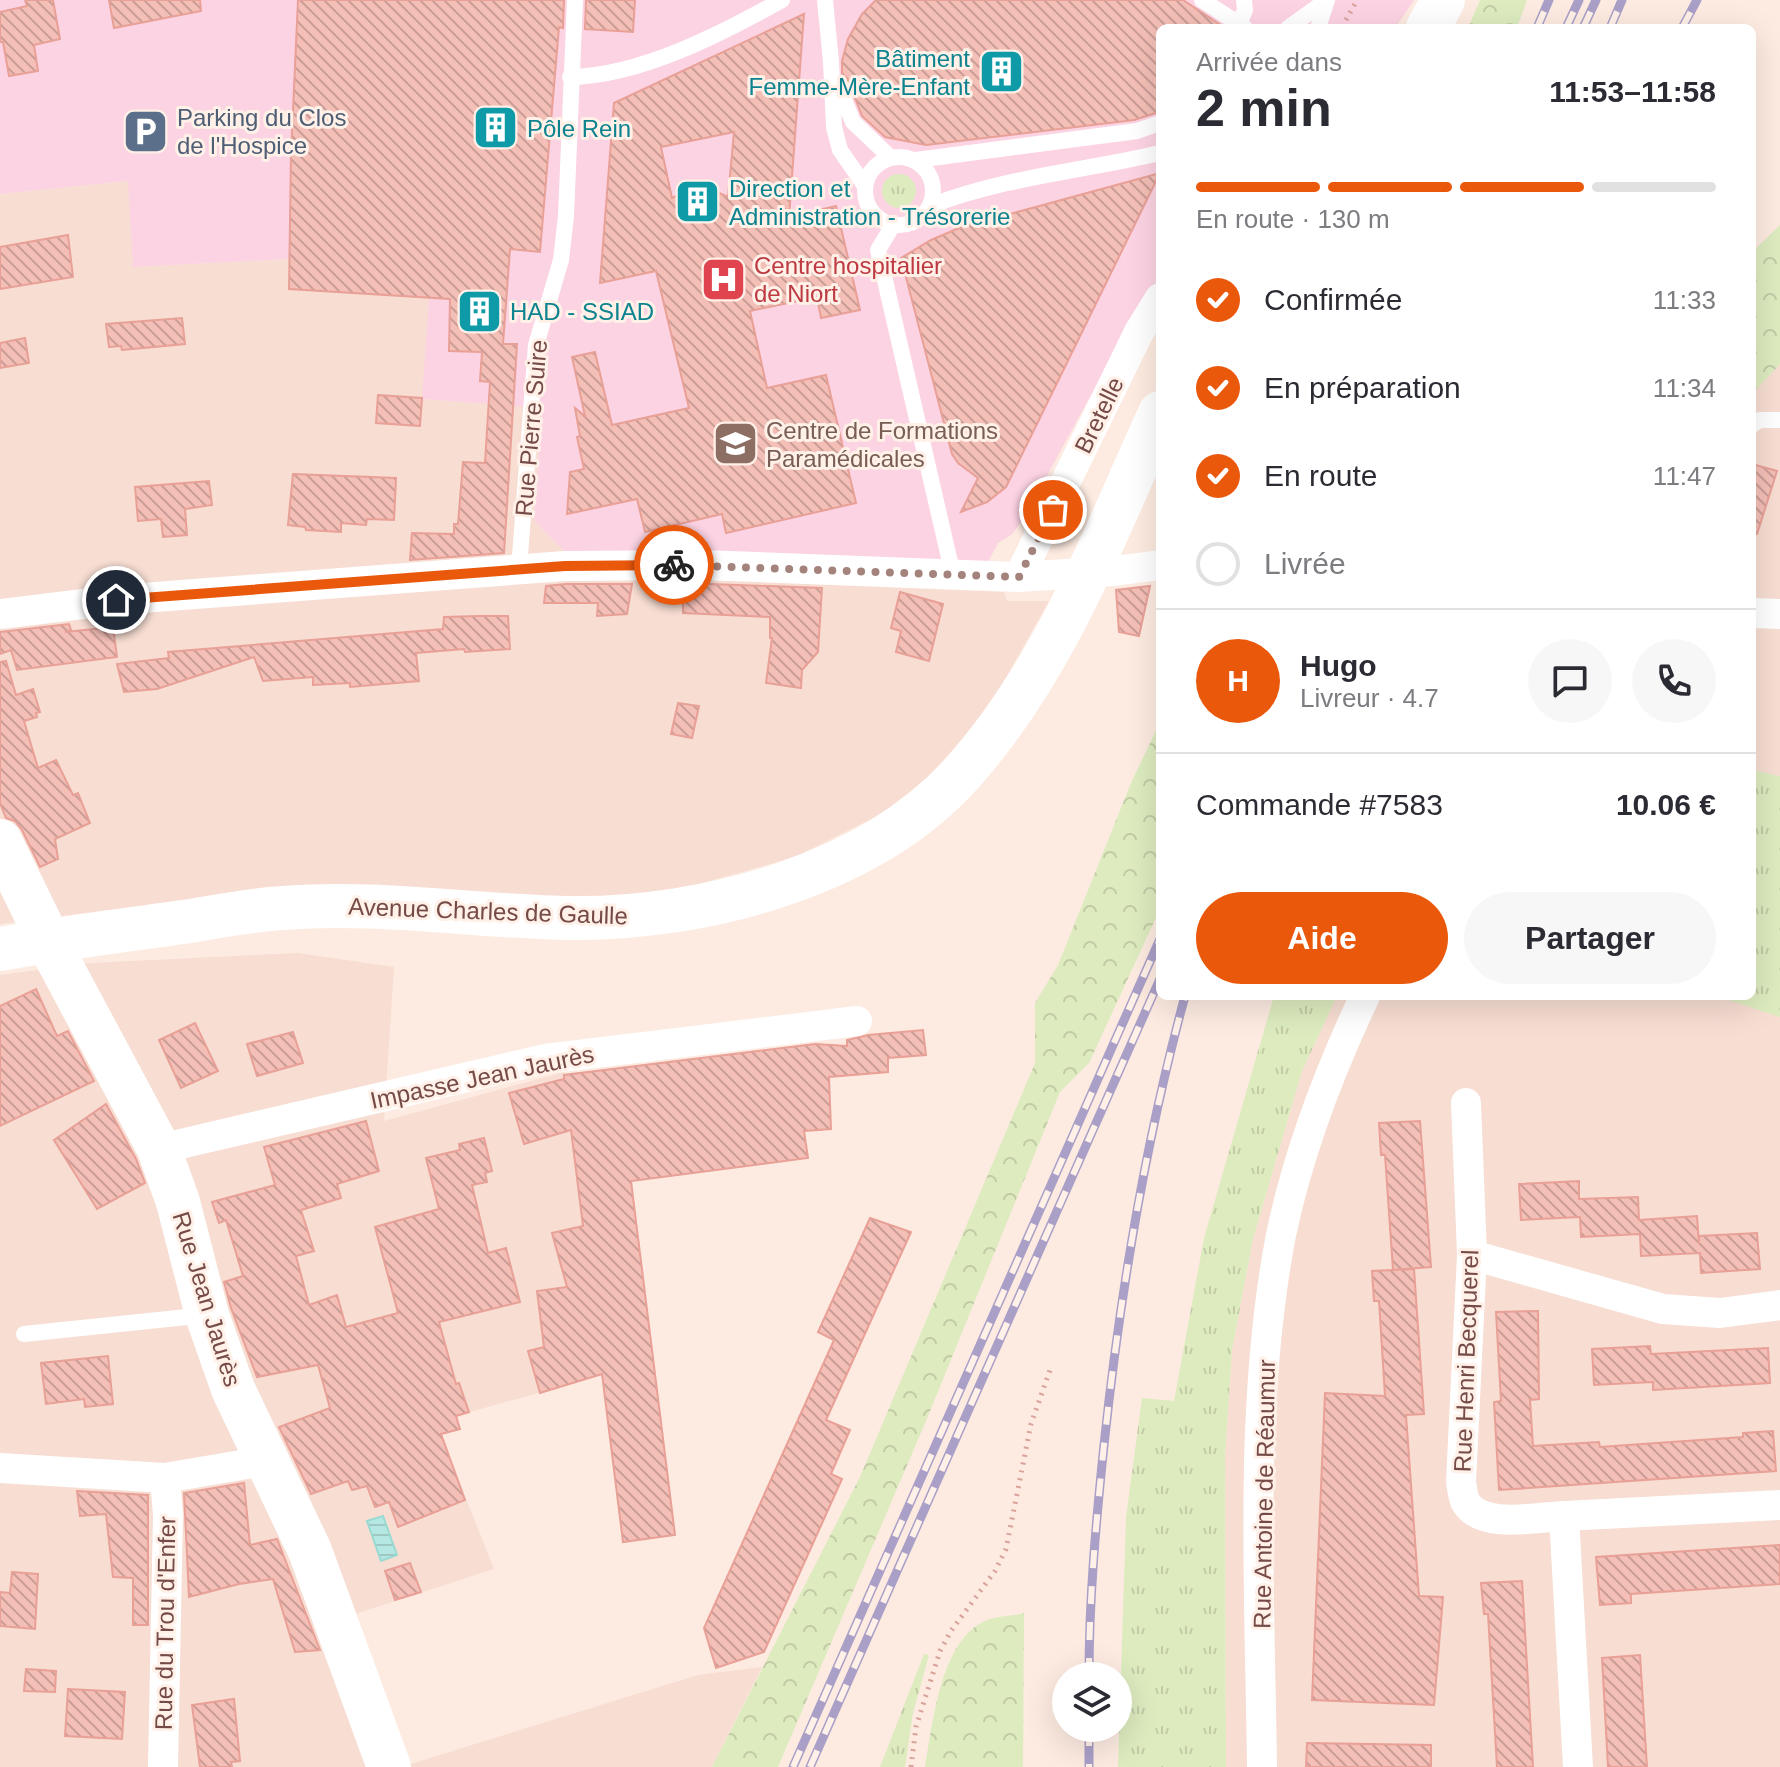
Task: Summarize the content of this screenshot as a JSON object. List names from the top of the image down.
{
  "streets": {
    "main road": ["Avenue Charles de Gaulle", "Rue Jean Jaurès"],
    "street": [
      "Bretelle",
      "Impasse Jean Jaurès",
      "Rue Henri Becquerel",
      "Rue Antoine de Réaumur",
      "Rue du Trou d'Enfer"
    ],
    "lane": ["Rue Pierre Suire"]
  },
  "crossings": [
    ["Impasse Jean Jaurès", "Rue Jean Jaurès"]
  ],
  "places": {
    "building": [
      "Bâtiment Femme-Mère-Enfant",
      "Pôle Rein",
      "Direction et Administration - Trésorerie",
      "HAD - SSIAD"
    ],
    "parking": ["Parking du Clos de l'Hospice"],
    "hospital": ["Centre hospitalier de Niort"],
    "school or university": ["Centre de Formations Paramédicales"]
  },
  "page": {
    "heading": ["2 min", "Arrivée dans", "11:53–11:58"],
    "panel": [
      "Hugo",
      "Livreur · 4.7",
      "Commande #7583",
      "10.06 €"
    ],
    "bar": "En route · 130 m",
    "list": [
      ["Confirmée", "11:33"],
      ["En préparation", "11:34"],
      ["En route", "11:47"],
      "Livrée"
    ],
    "round": "H",
    "buttons": ["Aide", "Partager"]
  }
}
